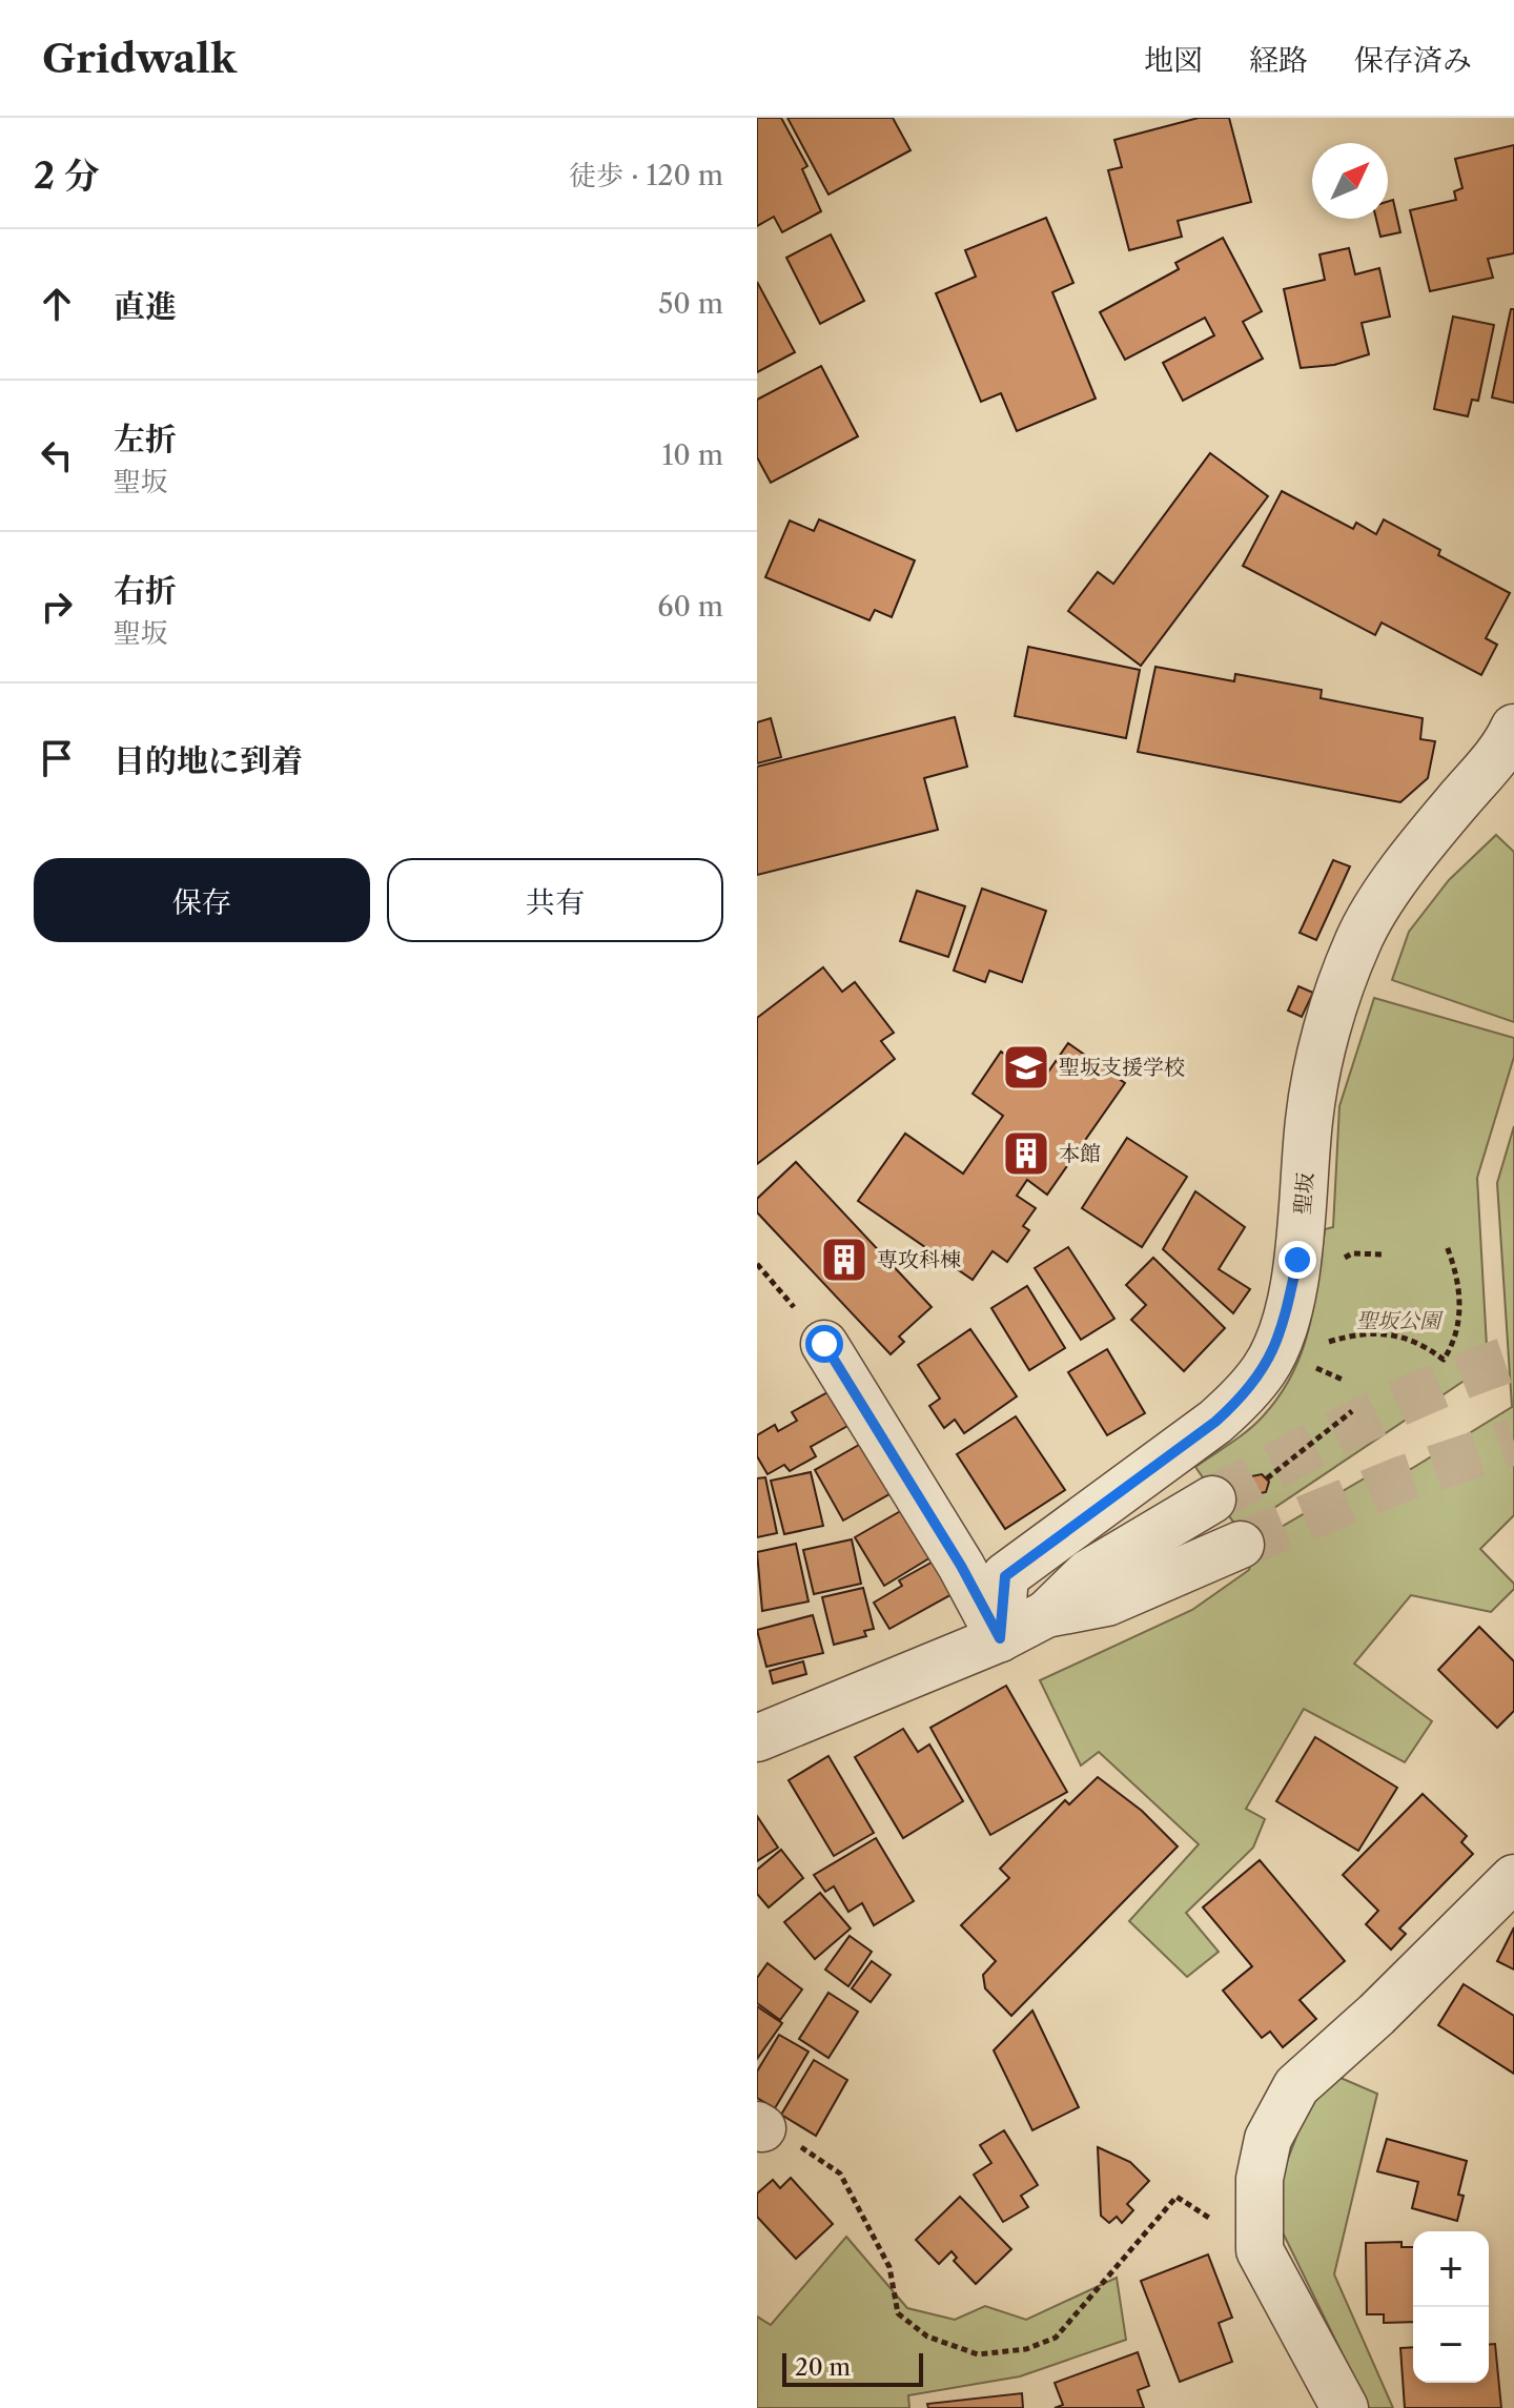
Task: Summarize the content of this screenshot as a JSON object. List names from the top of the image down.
{
  "streets": {
    "street": ["聖坂"]
  },
  "parks": ["聖坂公園"],
  "places": {
    "school or university": ["聖坂支援学校"],
    "building": ["本館", "専攻科棟"]
  },
  "scale_bar": "20 m",
  "north": "top right",
  "page": {
    "header": "Gridwalk",
    "nav": ["地図", "経路", "保存済み"],
    "heading": ["2 分", "徒歩 · 120 m"],
    "list": [
      ["直進", "50 m"],
      ["左折", "聖坂", "10 m"],
      ["右折", "聖坂", "60 m"],
      "目的地に到着"
    ],
    "buttons": ["保存", "共有"],
    "map_buttons": ["+", "−"],
    "scale": "20 m"
  }
}
